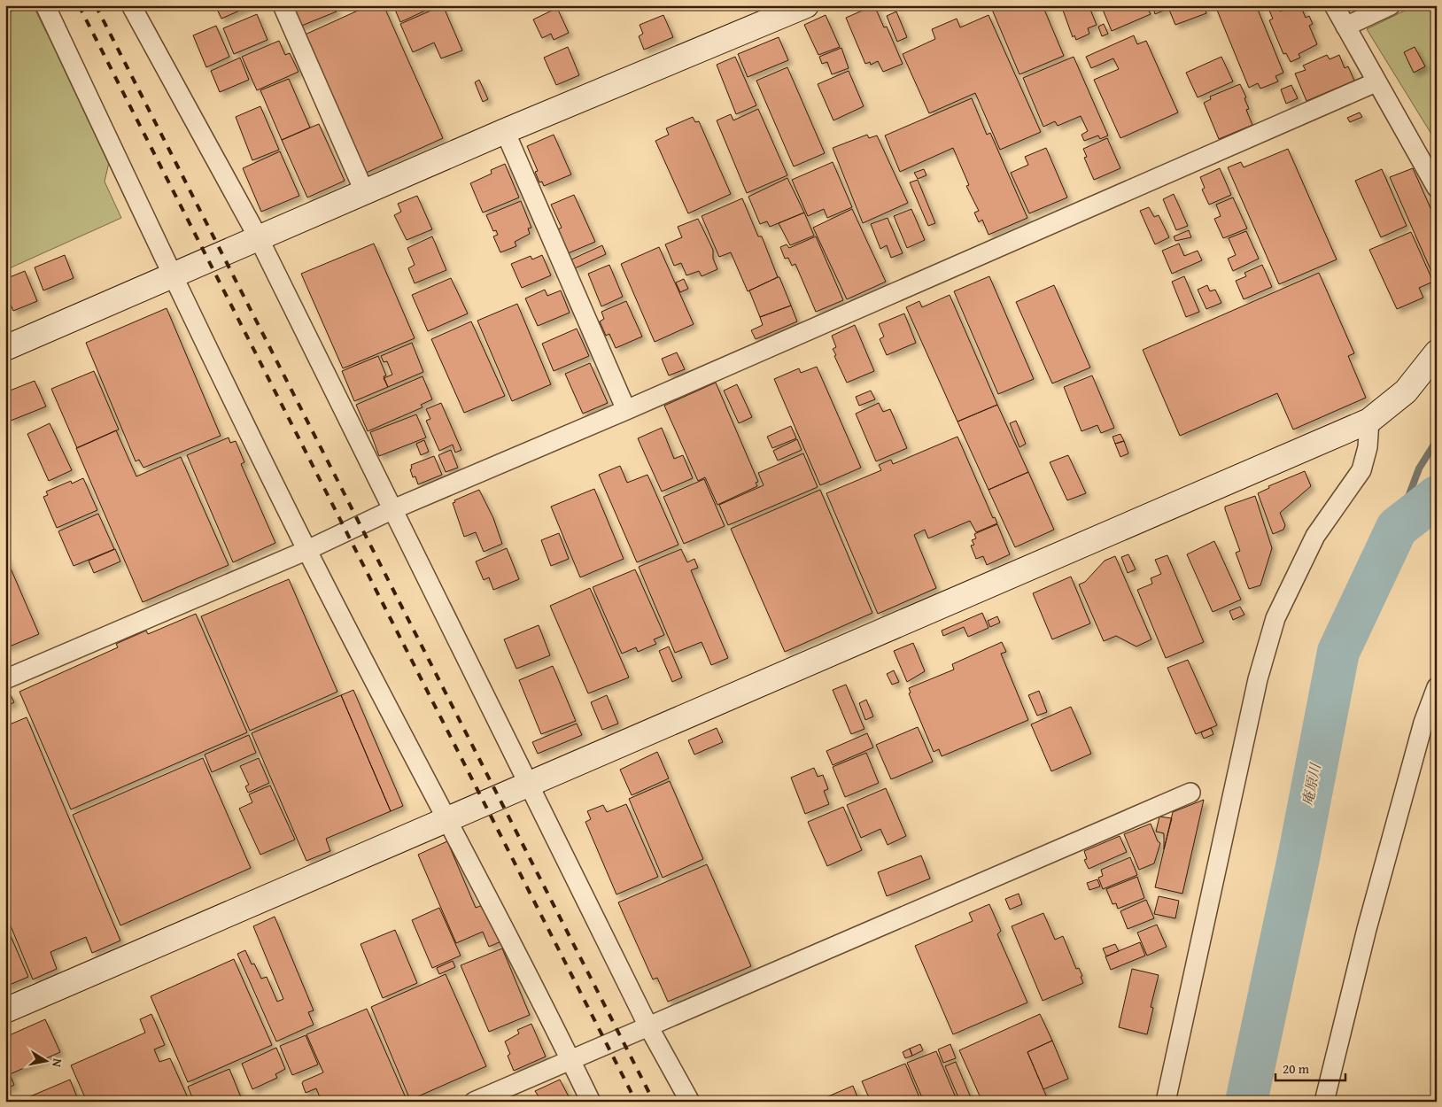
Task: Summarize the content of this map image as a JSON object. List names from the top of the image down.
{
  "water": ["庵原川"],
  "scale_bar": "20 m",
  "north": "right"
}
